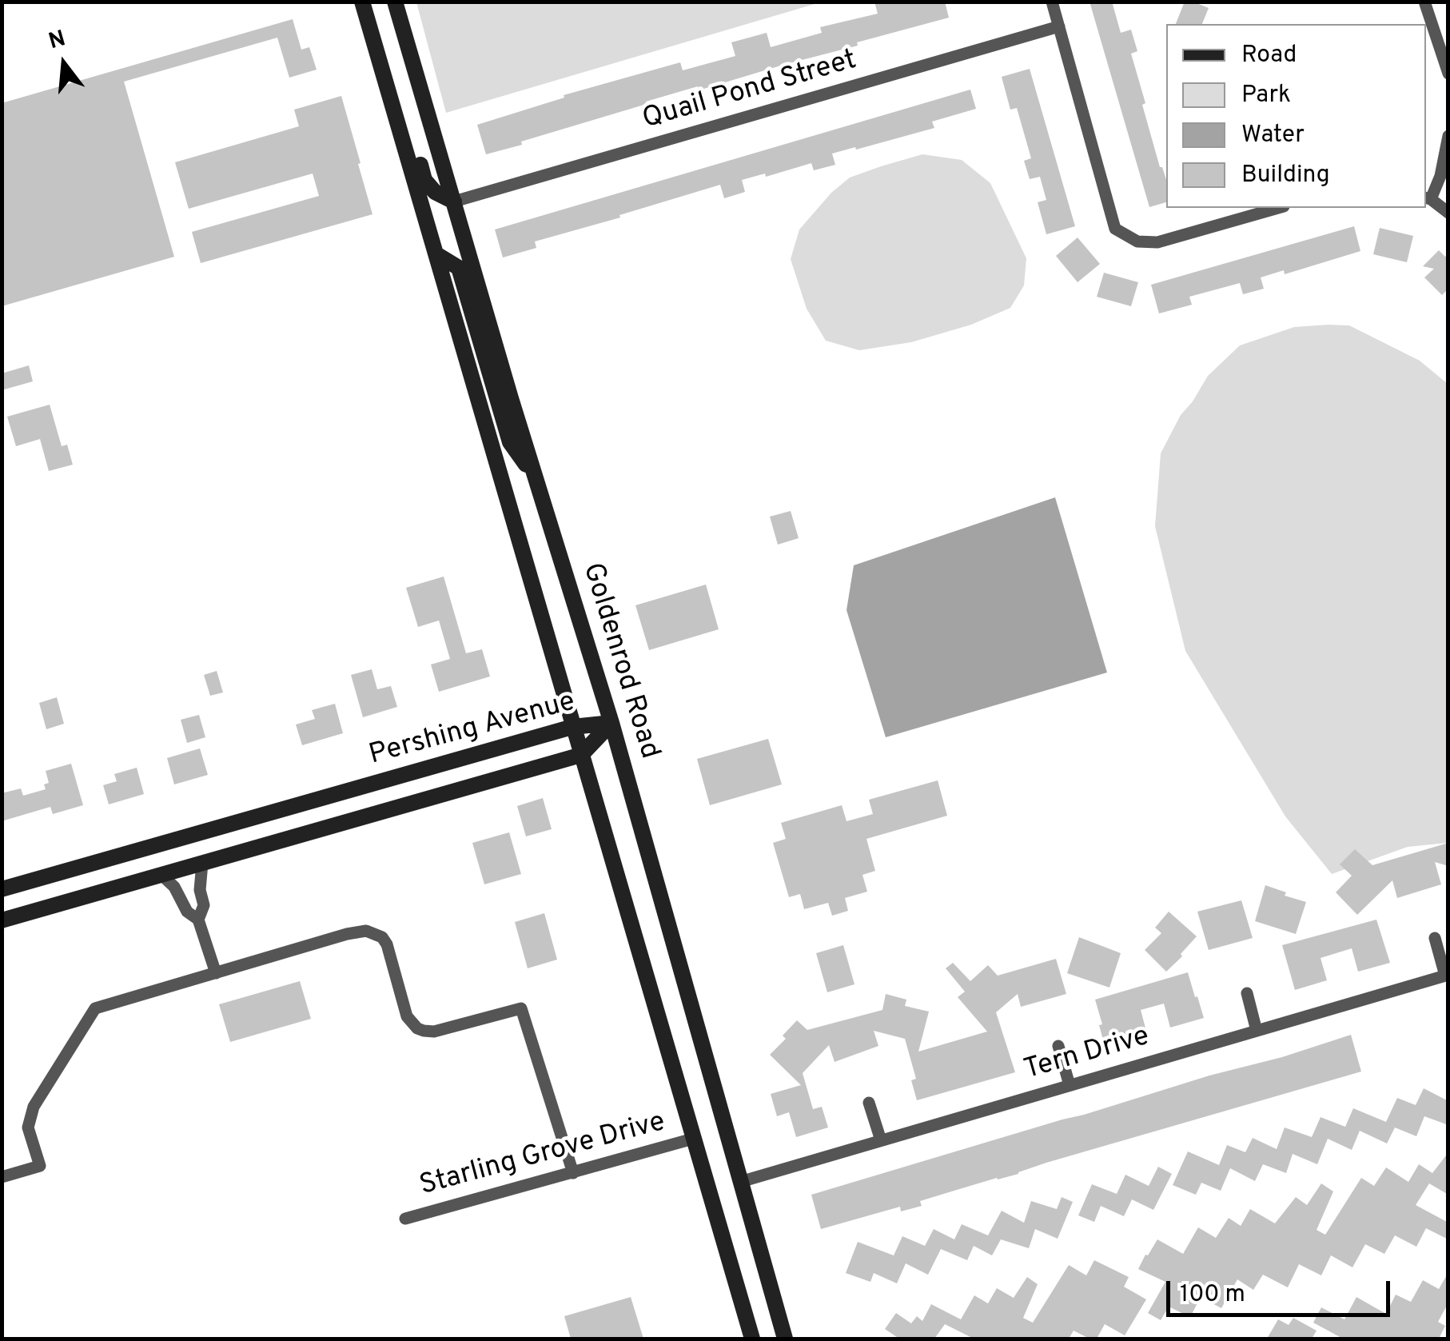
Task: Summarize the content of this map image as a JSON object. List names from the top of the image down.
{
  "streets": {
    "main road": ["Goldenrod Road", "Pershing Avenue"],
    "street": ["Quail Pond Street", "Tern Drive", "Starling Grove Drive"]
  },
  "crossings": [
    ["Quail Pond Street", "Goldenrod Road"],
    ["Goldenrod Road", "Pershing Avenue"],
    ["Goldenrod Road", "Tern Drive"]
  ],
  "legend": [
    "Road",
    "Park",
    "Water",
    "Building"
  ],
  "scale_bar": "100 m",
  "north": "top"
}
